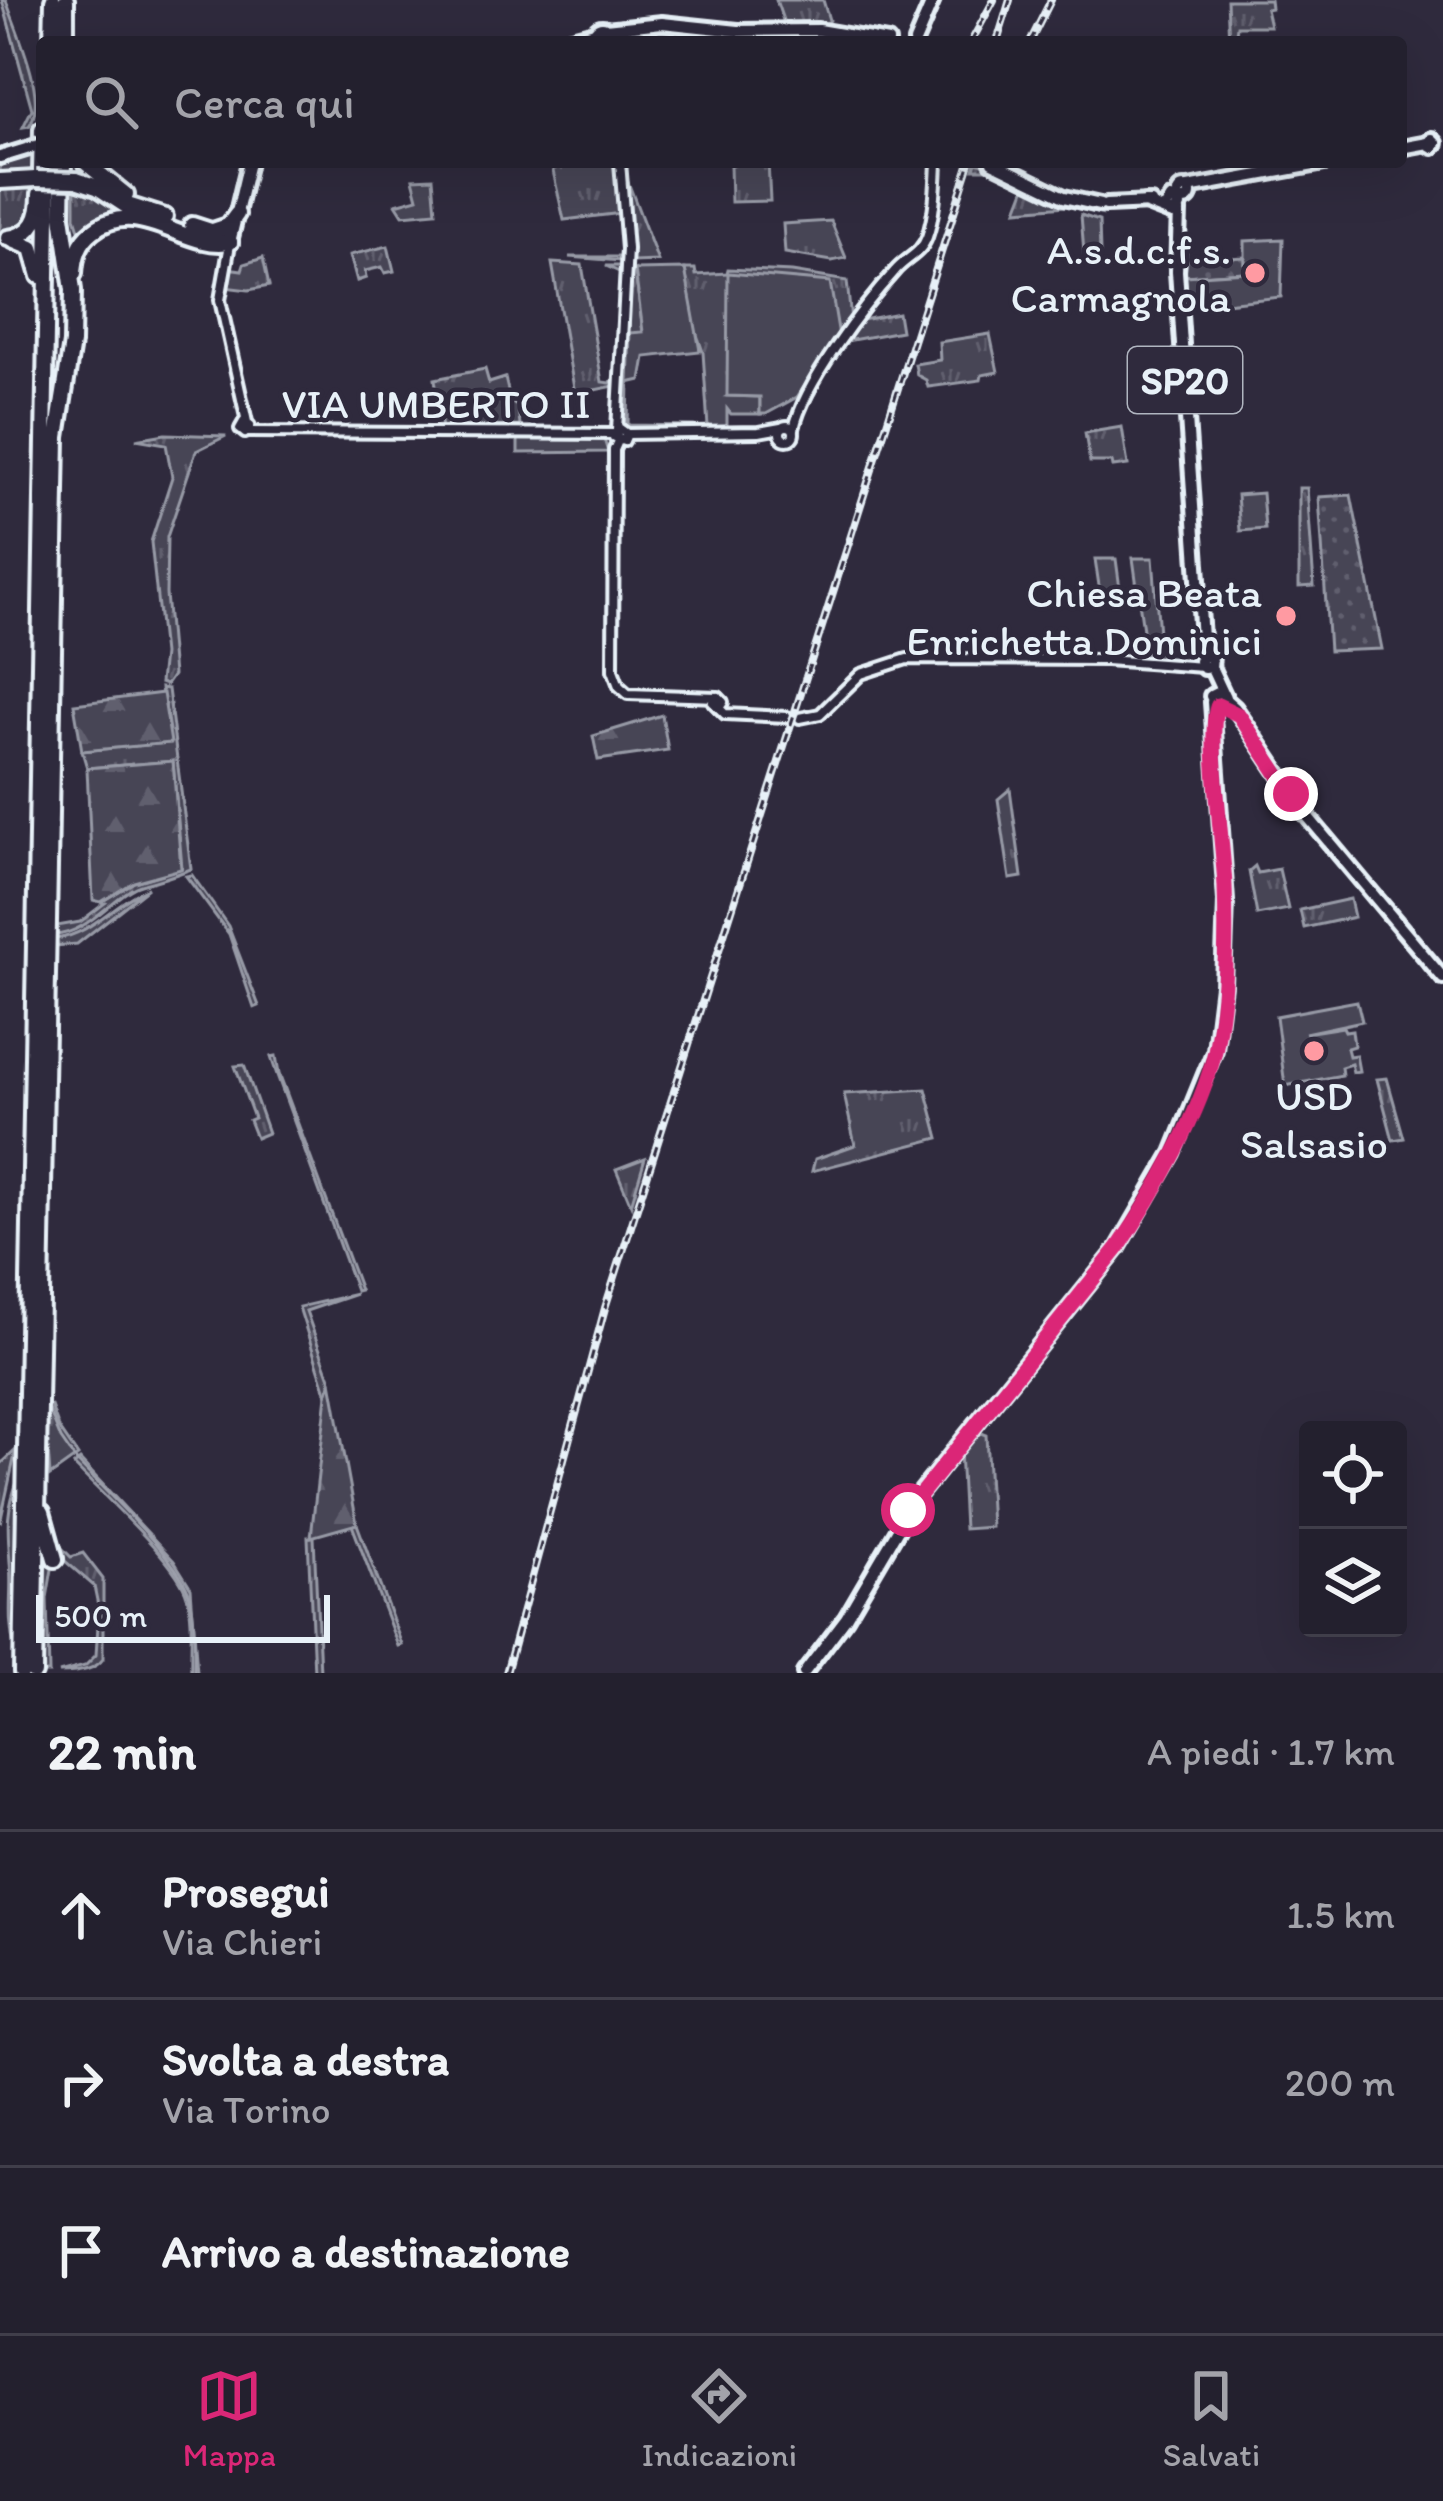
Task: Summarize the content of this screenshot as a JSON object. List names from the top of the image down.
{
  "streets": {
    "main road": ["SP20"],
    "street": ["VIA UMBERTO II"]
  },
  "places": ["A.s.d.c.f.s. Carmagnola", "Chiesa Beata Enrichetta Dominici", "USD Salsasio"],
  "scale_bar": "500 m",
  "page": {
    "search": "Cerca qui",
    "scale": "500 m",
    "heading": ["22 min", "A piedi · 1.7 km"],
    "list": [
      ["Prosegui", "Via Chieri", "1.5 km"],
      ["Svolta a destra", "Via Torino", "200 m"],
      "Arrivo a destinazione"
    ],
    "nav": ["Mappa", "Indicazioni", "Salvati"]
  }
}
